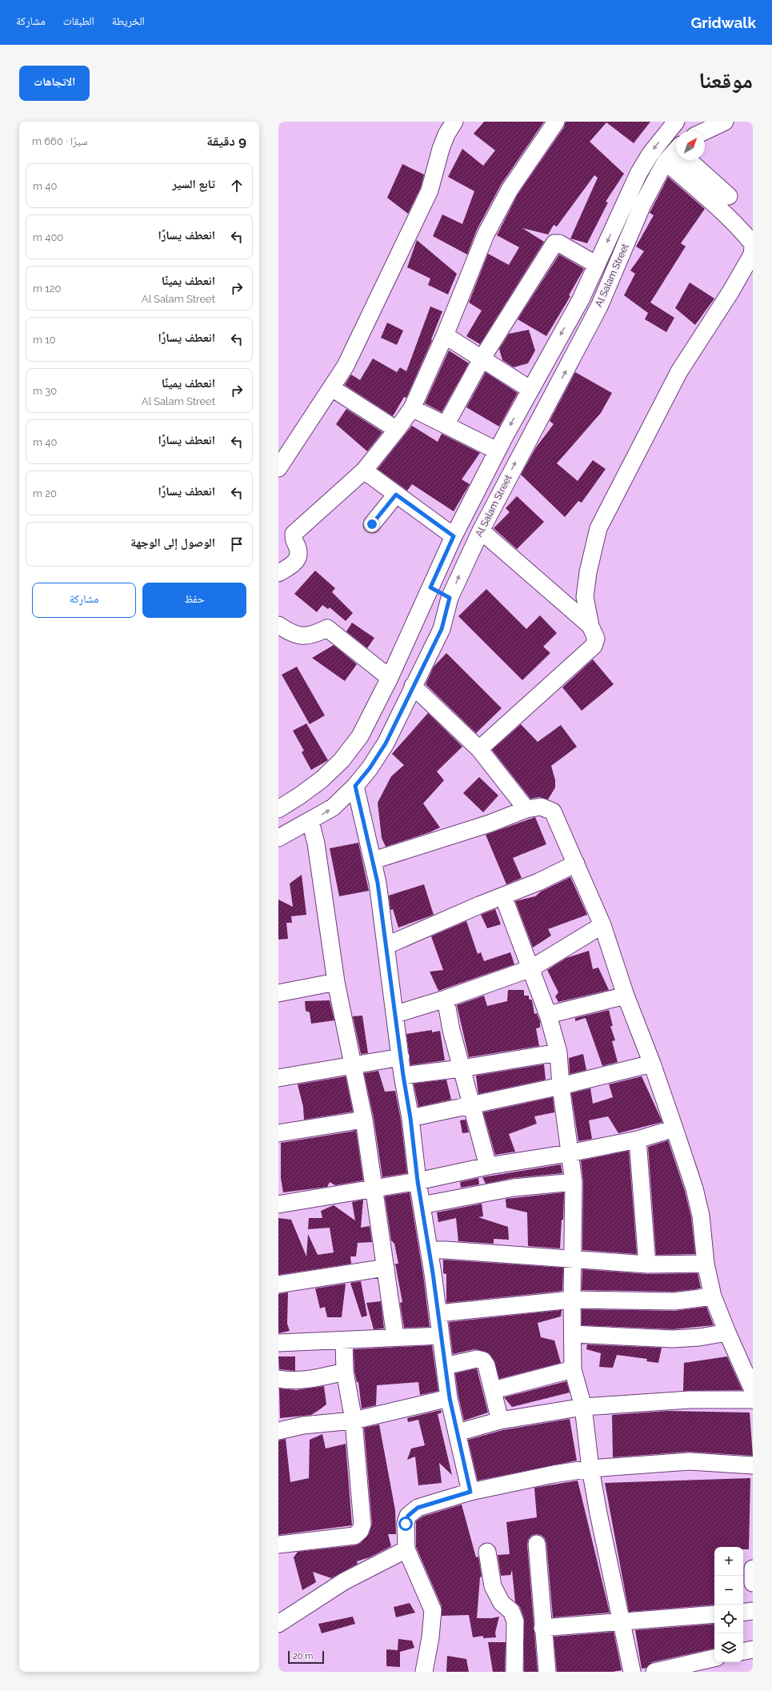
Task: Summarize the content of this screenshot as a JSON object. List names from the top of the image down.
{
  "streets": {
    "street": ["Al Salam Street"]
  },
  "scale_bar": "20 m",
  "north": "top right",
  "page": {
    "header": "Gridwalk",
    "nav": ["الخريطة", "الطبقات", "مشاركة"],
    "title": "موقعنا",
    "buttons": [
      "الاتجاهات",
      ["حفظ", "مشاركة"]
    ],
    "heading": ["9 دقيقة", "سيرًا · 660 m"],
    "list": [
      ["تابع السير", "40 m"],
      ["انعطف يسارًا", "400 m"],
      ["انعطف يمينًا", "Al Salam Street", "120 m"],
      ["انعطف يسارًا", "10 m"],
      ["انعطف يمينًا", "Al Salam Street", "30 m"],
      ["انعطف يسارًا", "40 m"],
      ["انعطف يسارًا", "20 m"],
      "الوصول إلى الوجهة"
    ],
    "map_buttons": ["+", "−"],
    "scale": "20 m"
  }
}
